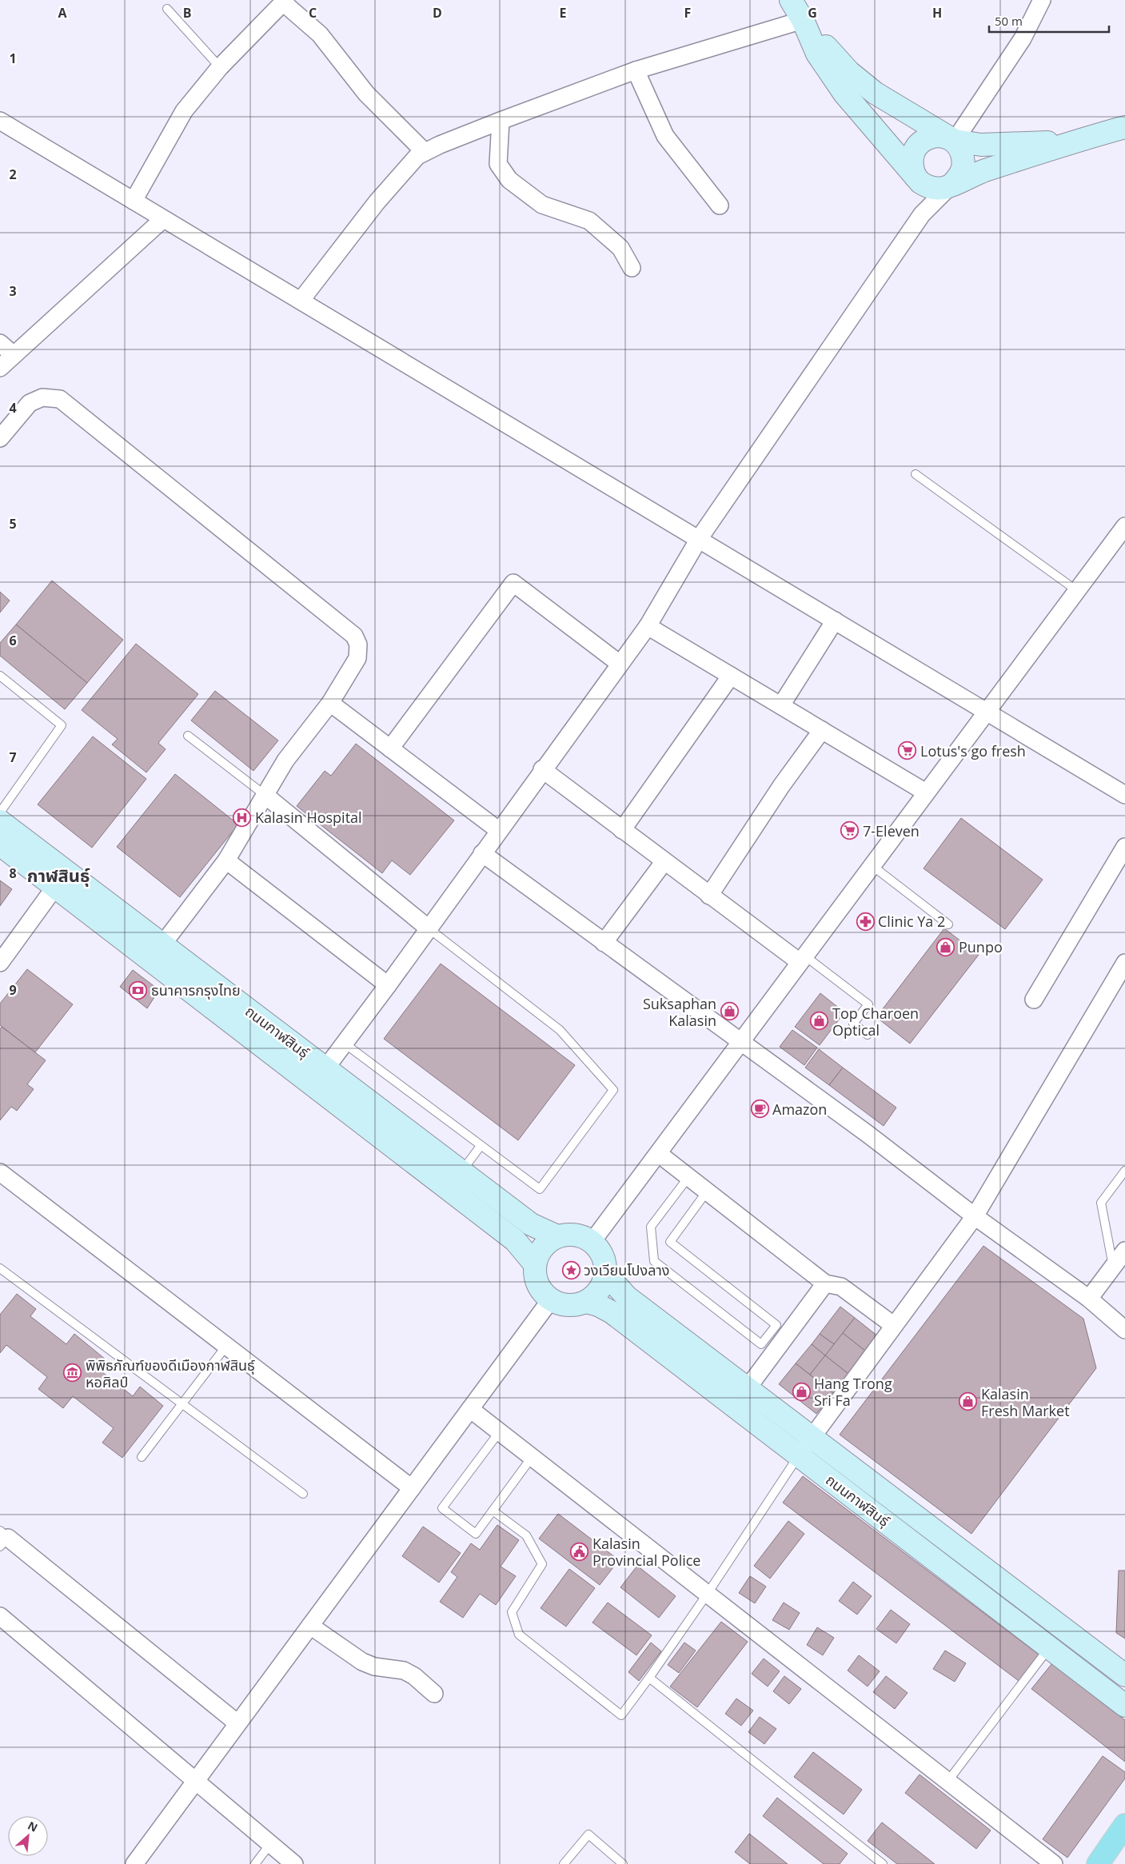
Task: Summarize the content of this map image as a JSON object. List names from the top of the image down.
{
  "streets": {
    "main road": ["ถนนกาฬสินธุ์"]
  },
  "districts": ["กาฬสินธุ์"],
  "places": {
    "supermarket": ["Lotus's go fresh", "7-Eleven"],
    "hospital": ["Kalasin Hospital"],
    "pharmacy": ["Clinic Ya 2"],
    "shop": [
      "Punpo",
      "Suksaphan Kalasin",
      "Top Charoen Optical",
      "Hang Trong Sri Fa",
      "Kalasin Fresh Market"
    ],
    "bank": ["ธนาคารกรุงไทย"],
    "cafe": ["Amazon"],
    "place": ["วงเวียนโปงลาง"],
    "museum": ["พิพิธภัณฑ์ของดีเมืองกาฬสินธุ์ หอศิลป์"],
    "public building": ["Kalasin Provincial Police"]
  },
  "scale_bar": "50 m",
  "north": "top right",
  "grid": {
    "columns": [
      "A",
      "B",
      "C",
      "D",
      "E",
      "F",
      "G",
      "H"
    ],
    "rows": [
      "1",
      "2",
      "3",
      "4",
      "5",
      "6",
      "7",
      "8",
      "9"
    ]
  }
}
